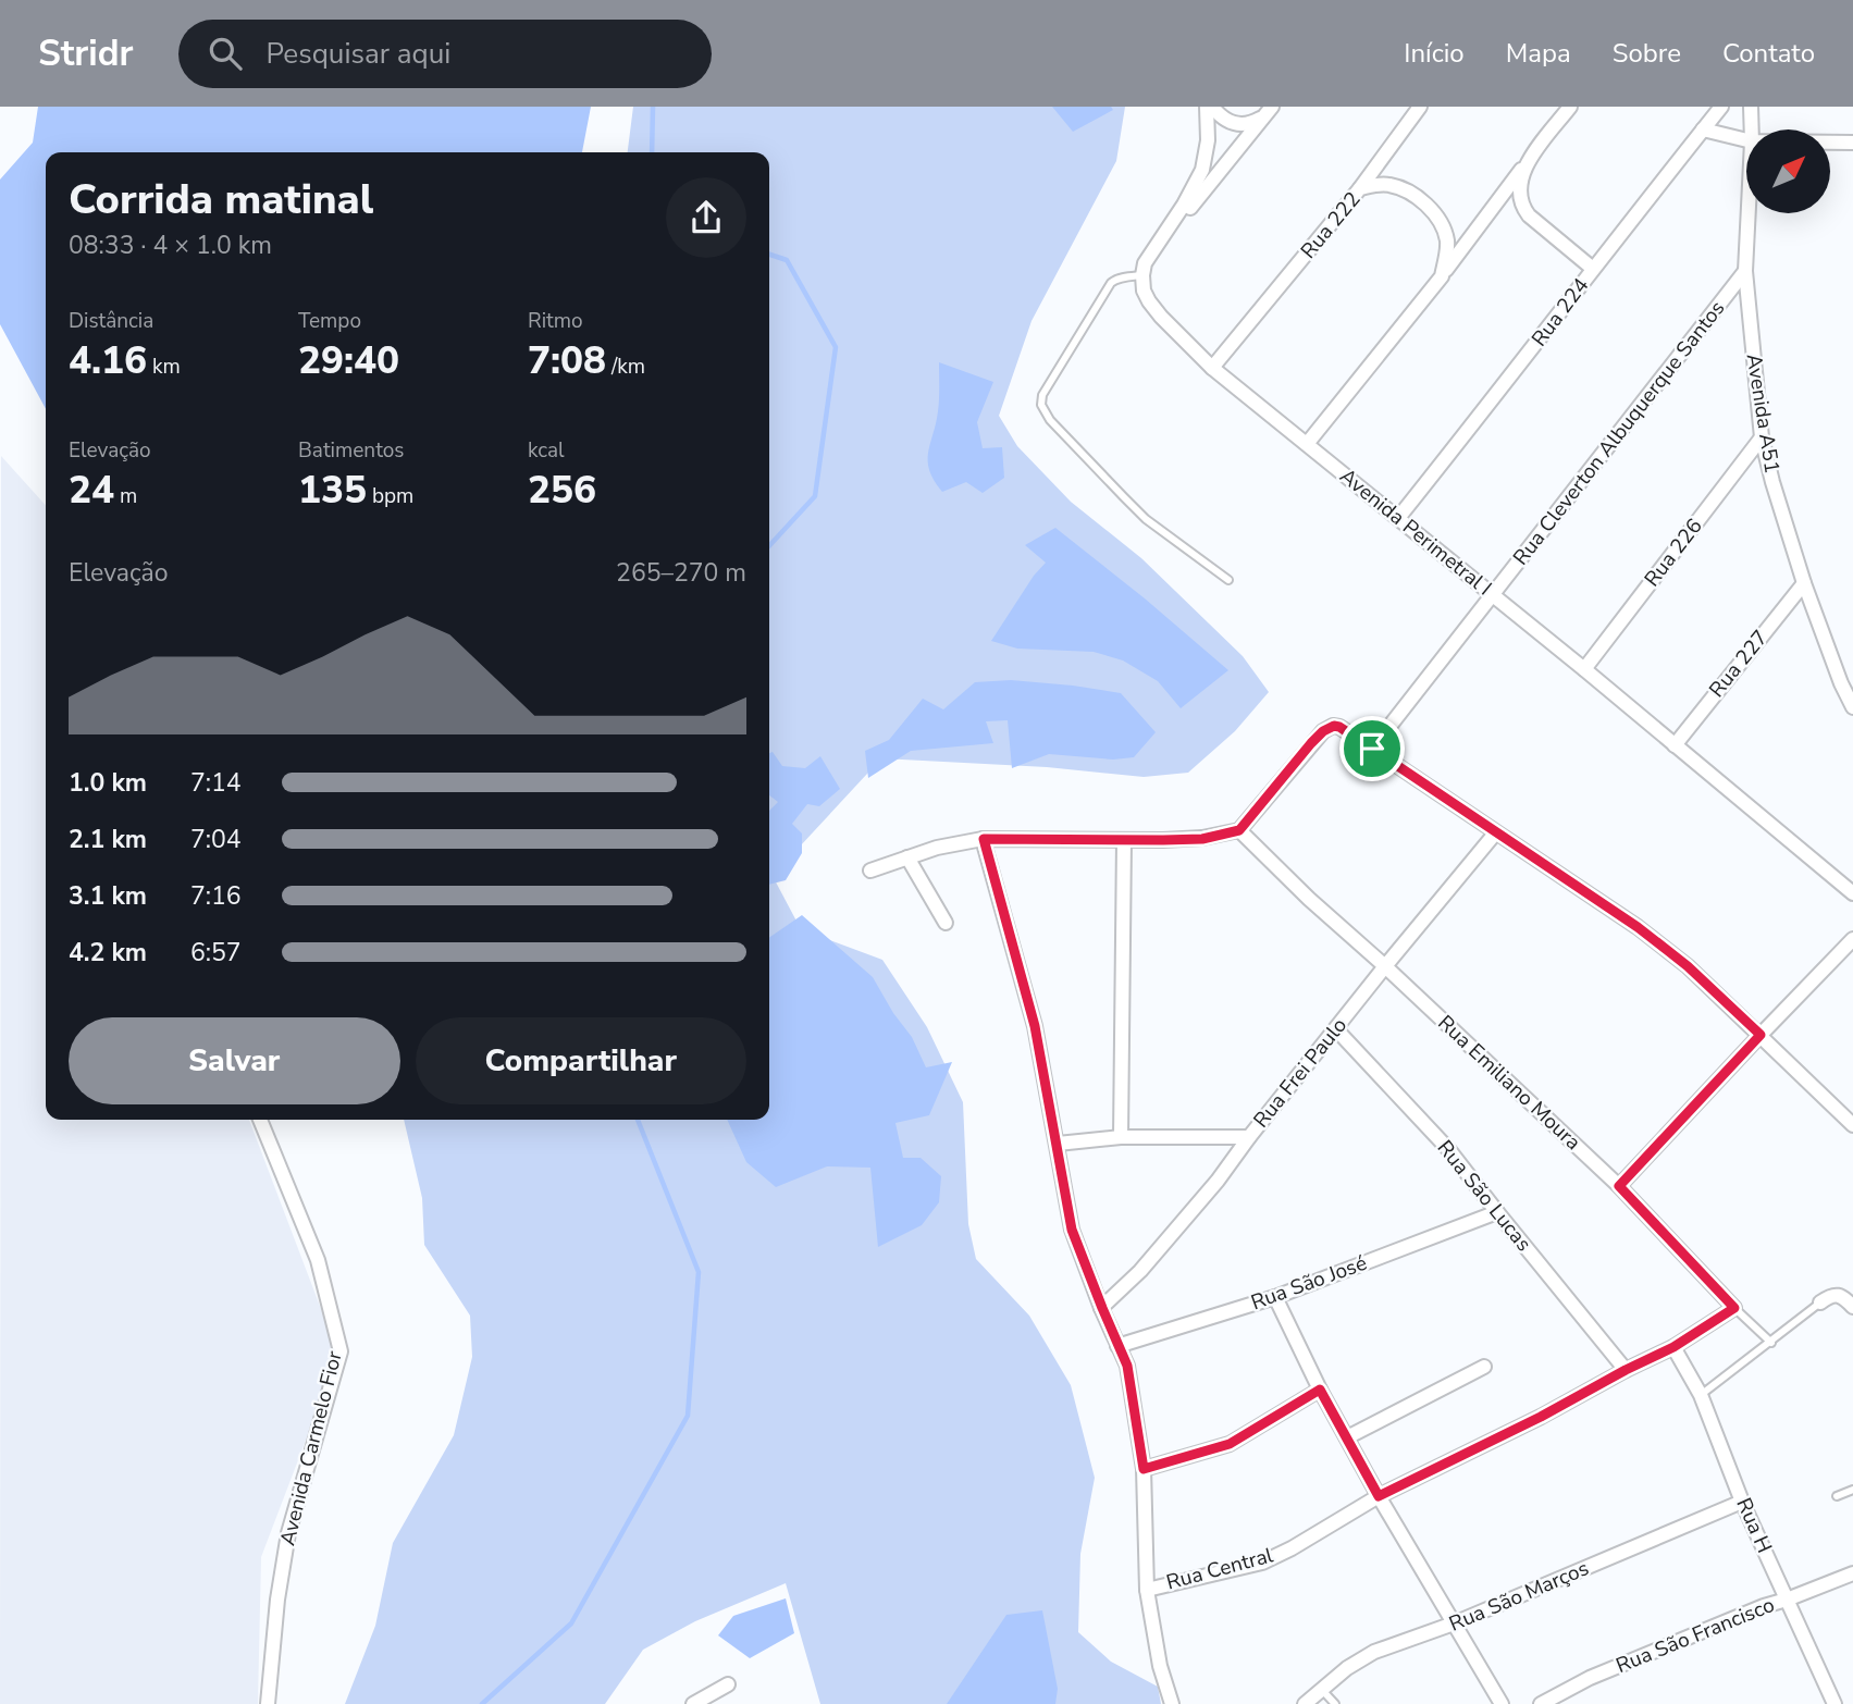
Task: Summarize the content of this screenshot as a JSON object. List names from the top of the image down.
{
  "streets": {
    "street": [
      "Rua 222",
      "Rua 224",
      "Avenida A51",
      "Rua Cleverton Albuquerque Santos",
      "Avenida Perimetral I",
      "Rua 226",
      "Rua 227",
      "Rua Frei Paulo",
      "Rua Emiliano Moura",
      "Rua São Lucas",
      "Rua São José",
      "Avenida Carmelo Fior",
      "Rua H",
      "Rua Central",
      "Rua São Marços",
      "Rua São Francisco"
    ]
  },
  "crossings": [
    ["Rua 222", "Avenida Perimetral I"],
    ["Rua 224", "Avenida Perimetral I"],
    ["Avenida A51", "Rua Cleverton Albuquerque Santos"],
    ["Avenida A51", "Rua 226"],
    ["Avenida A51", "Rua 227"],
    ["Rua Cleverton Albuquerque Santos", "Avenida Perimetral I"],
    ["Avenida Perimetral I", "Rua 226"],
    ["Avenida Perimetral I", "Rua 227"],
    ["Rua Frei Paulo", "Rua Emiliano Moura"],
    ["Rua Frei Paulo", "Rua São Lucas"],
    ["Rua Emiliano Moura", "Rua Central"],
    ["Rua São Lucas", "Rua São José"],
    ["Rua São Lucas", "Rua Central"],
    ["Rua H", "Rua Central"],
    ["Rua H", "Rua São Marços"],
    ["Rua H", "Rua São Francisco"]
  ],
  "north": "top right",
  "page": {
    "header": "Stridr",
    "search": "Pesquisar aqui",
    "nav": [
      "Início",
      "Mapa",
      "Sobre",
      "Contato"
    ],
    "heading": ["Corrida matinal", "08:33 · 4 × 1.0 km"],
    "stats": [
      ["Distância", "4.16 km"],
      ["Tempo", "29:40"],
      ["Ritmo", "7:08 /km"],
      ["Elevação", "24 m"],
      ["Batimentos", "135 bpm"],
      ["kcal", "256"]
    ],
    "chart": ["Elevação", "265–270 m"],
    "list": [
      {
        "name": "1.0 km",
        "note": "7:14"
      },
      {
        "name": "2.1 km",
        "note": "7:04"
      },
      {
        "name": "3.1 km",
        "note": "7:16"
      },
      {
        "name": "4.2 km",
        "note": "6:57"
      }
    ],
    "buttons": ["Salvar", "Compartilhar"]
  }
}
